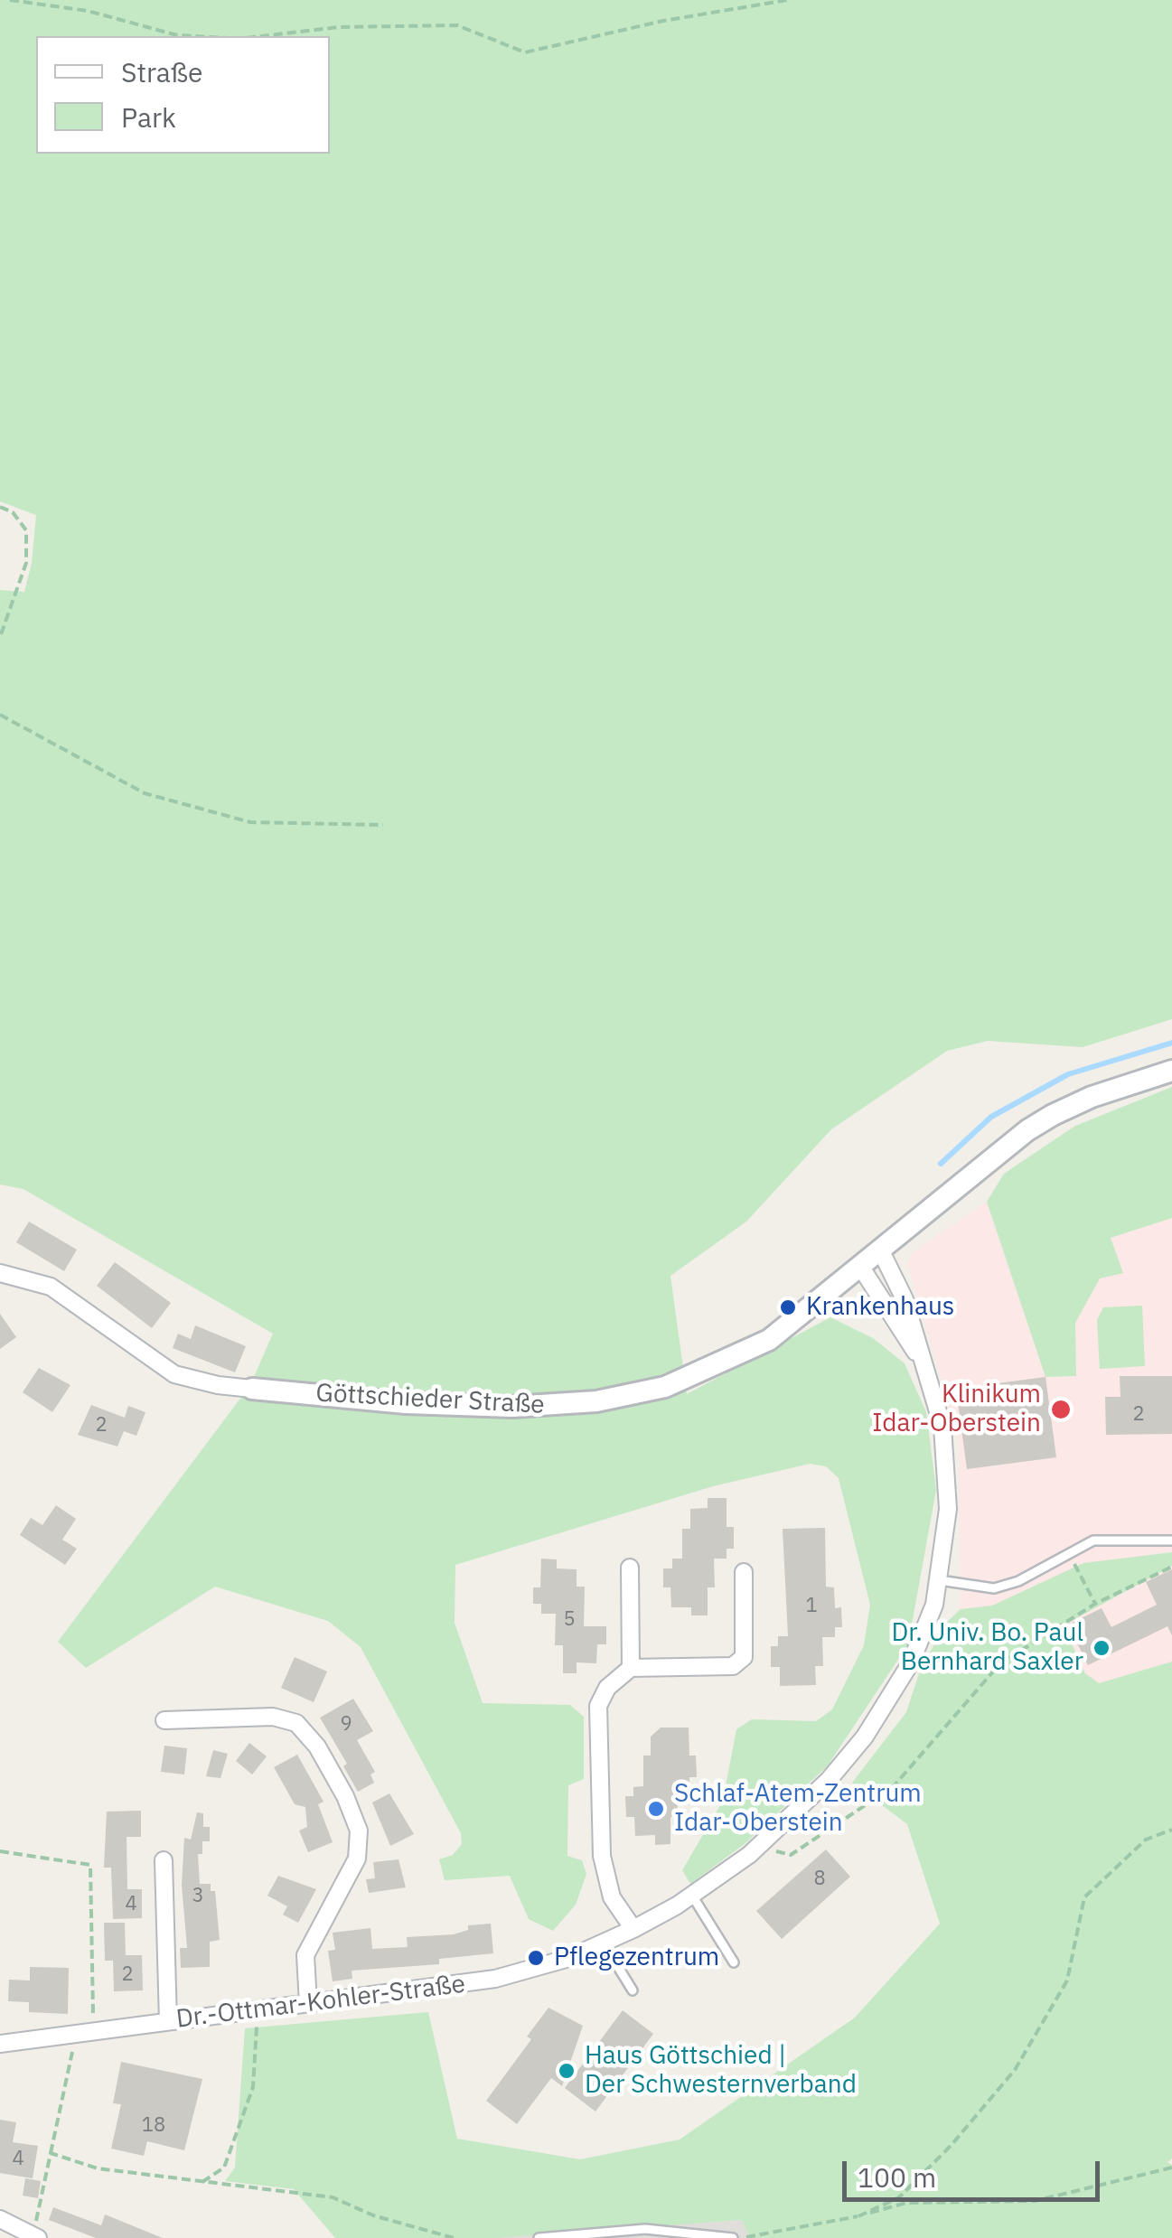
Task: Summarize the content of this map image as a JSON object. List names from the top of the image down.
{
  "streets": {
    "street": ["Göttschieder Straße", "Dr.-Ottmar-Kohler-Straße"]
  },
  "crossings": [
    ["Göttschieder Straße", "Dr.-Ottmar-Kohler-Straße"]
  ],
  "places": [
    "Krankenhaus",
    "Klinikum Idar-Oberstein",
    "Dr. Univ. Bo. Paul Bernhard Saxler",
    "Schlaf-Atem-Zentrum Idar-Oberstein",
    "Pflegezentrum",
    "Haus Göttschied | Der Schwesternverband"
  ],
  "house_numbers": [
    "2",
    "2",
    "1",
    "5",
    "9",
    "8",
    "3",
    "4",
    "2",
    "18",
    "4"
  ],
  "legend": ["Straße", "Park"],
  "scale_bar": "100 m"
}
